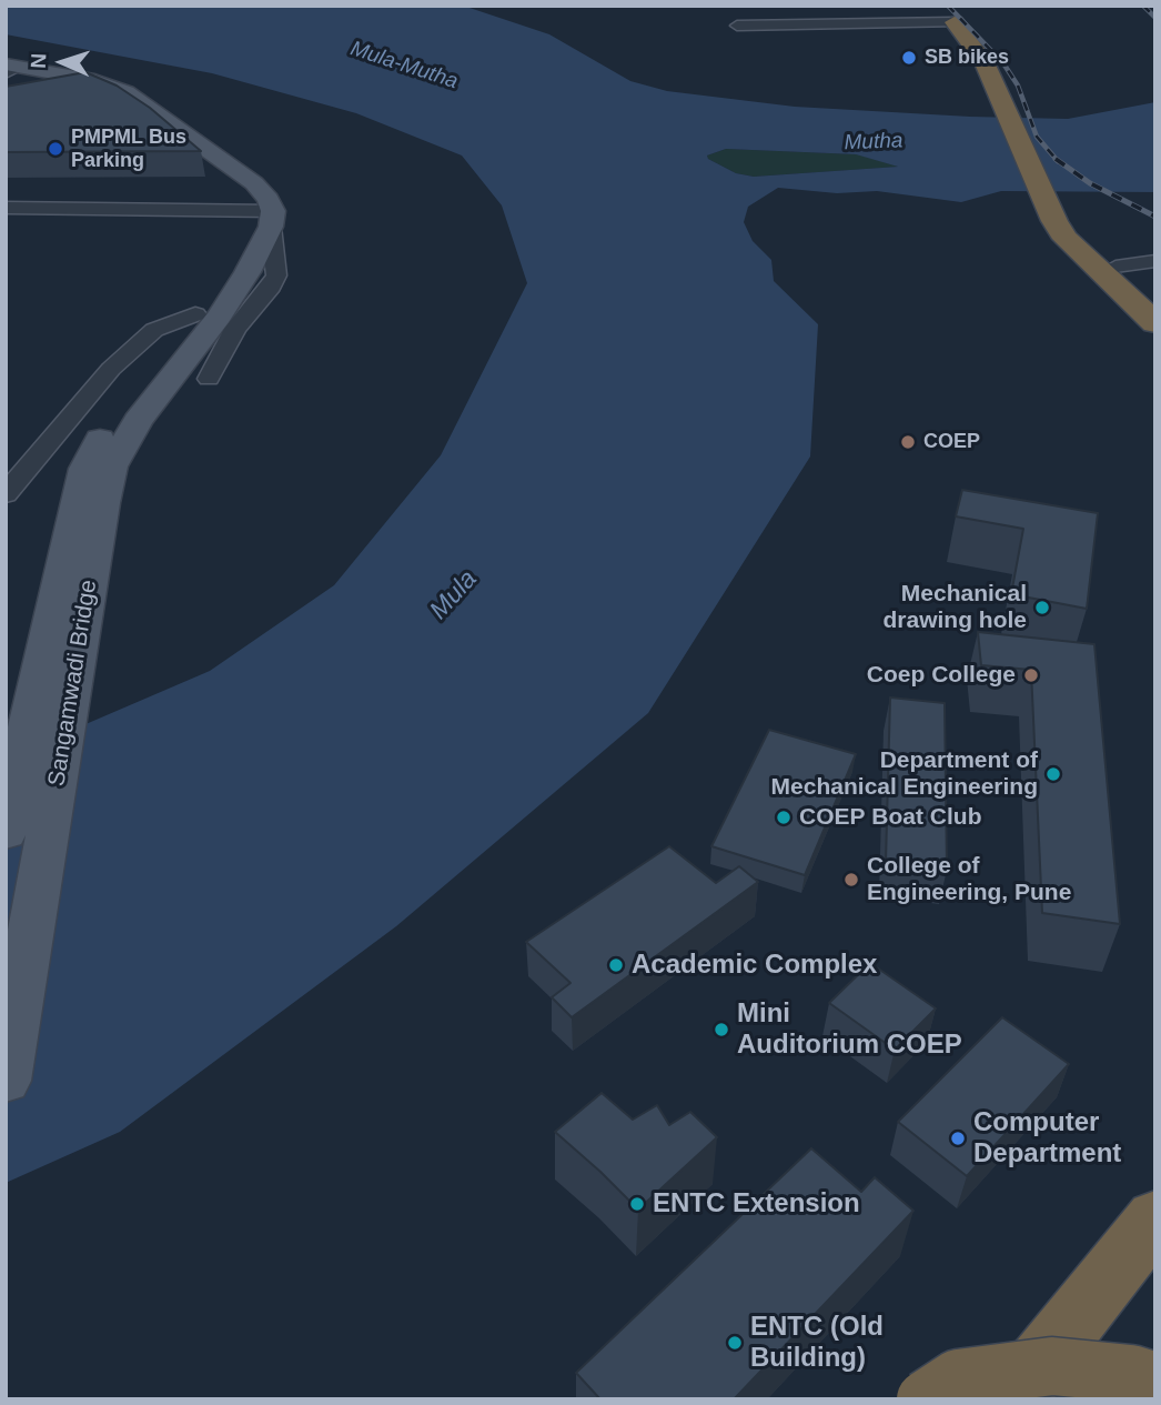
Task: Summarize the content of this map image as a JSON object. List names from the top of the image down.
{
  "streets": {
    "main road": ["Sangamwadi Bridge"]
  },
  "water": ["Mula-Mutha", "Mutha", "Mula"],
  "places": [
    "SB bikes",
    "PMPML Bus Parking",
    "COEP",
    "Mechanical drawing hole",
    "Coep College",
    "Department of Mechanical Engineering",
    "COEP Boat Club",
    "College of Engineering, Pune",
    "Academic Complex",
    "Mini Auditorium COEP",
    "Computer Department",
    "ENTC Extension",
    "ENTC (Old Building)"
  ],
  "north": "left"
}
